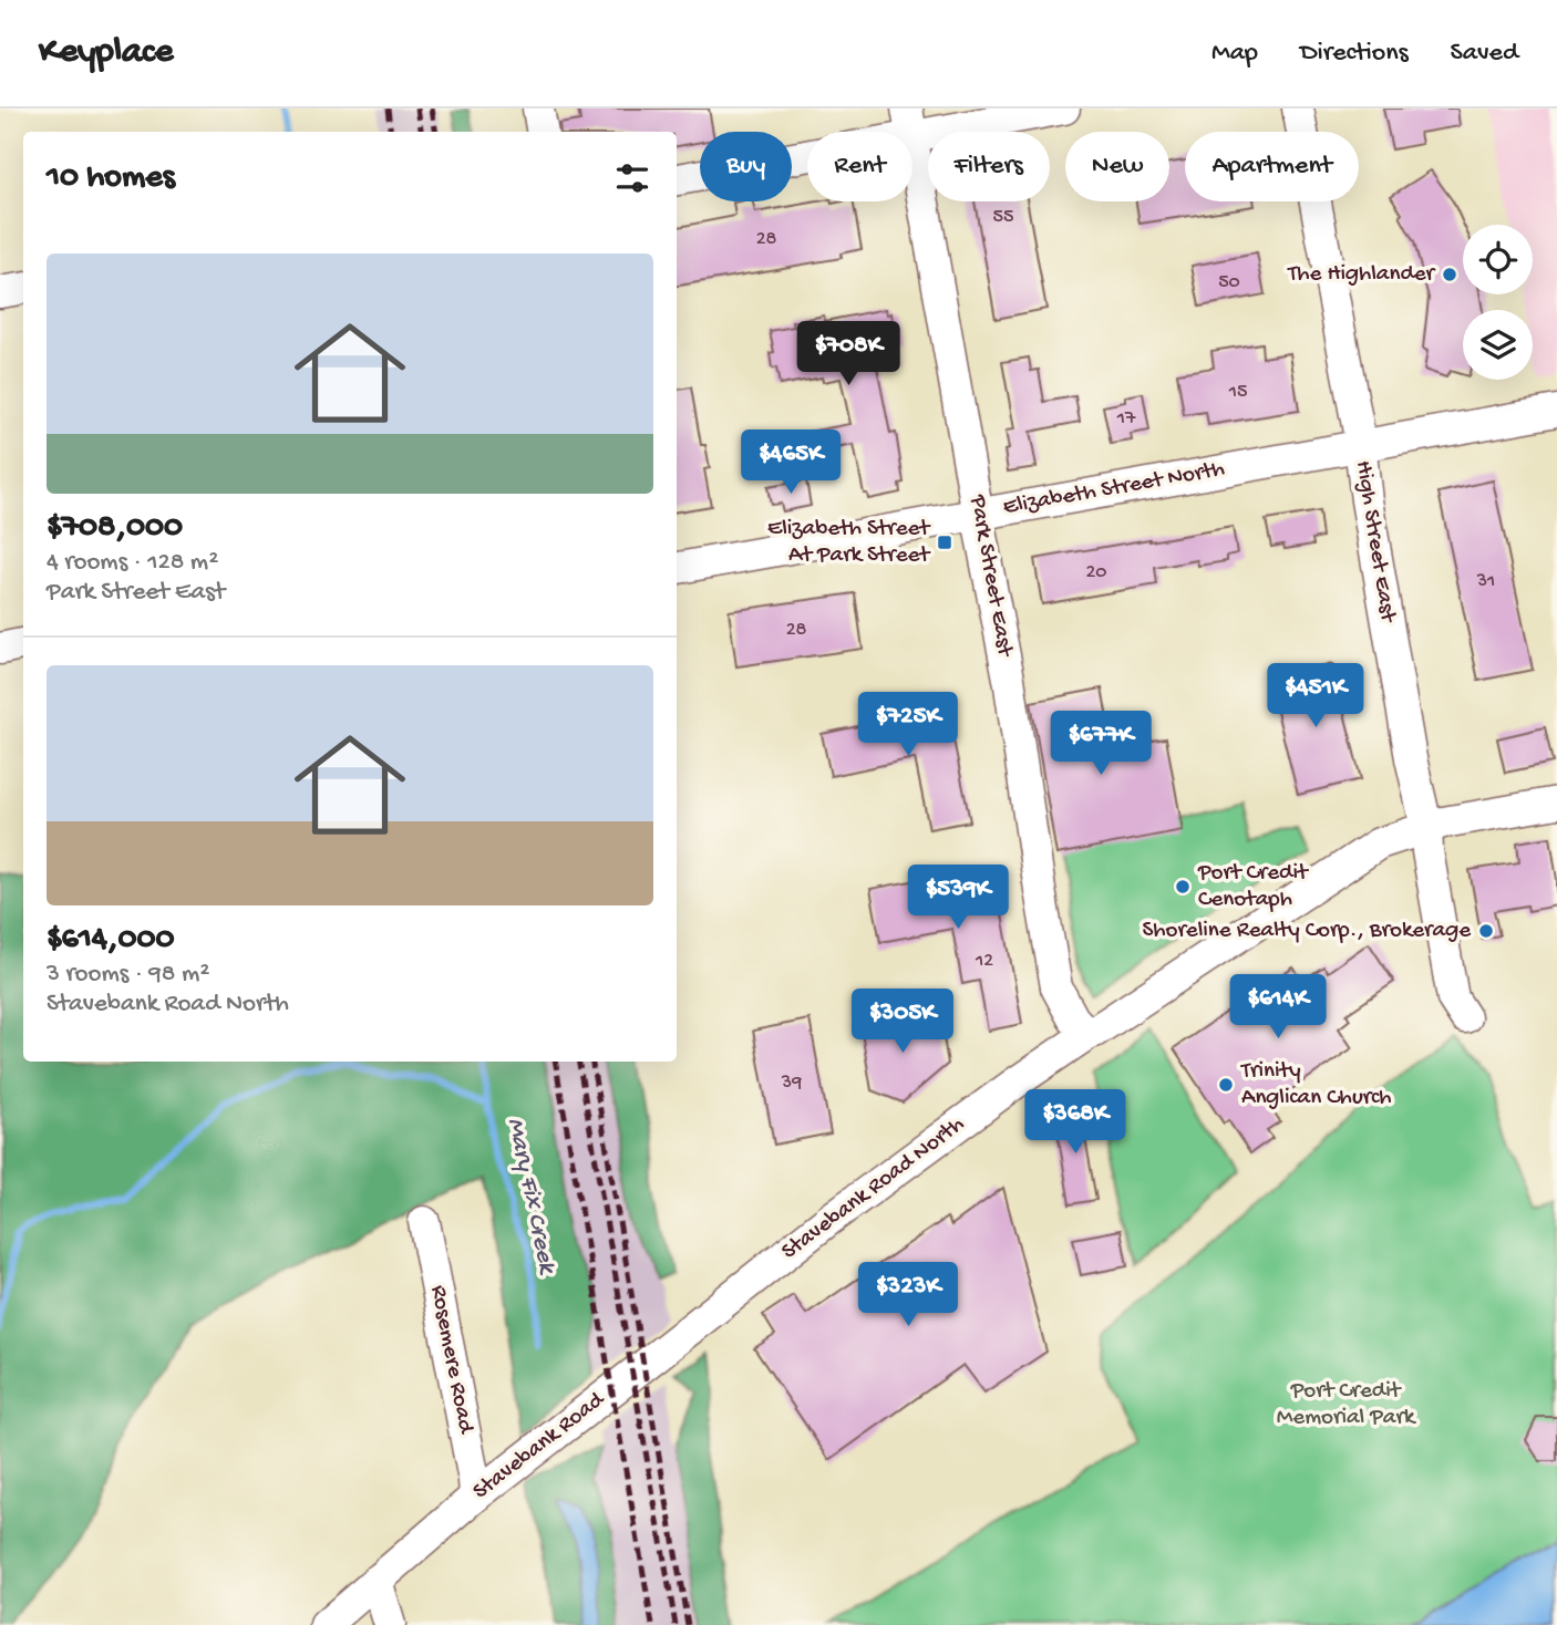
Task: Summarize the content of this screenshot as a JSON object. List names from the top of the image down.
{
  "streets": {
    "street": [
      "Elizabeth Street North",
      "High Street East",
      "Park Street East",
      "Stavebank Road North",
      "Rosemere Road",
      "Stavebank Road"
    ]
  },
  "crossings": [
    ["Elizabeth Street North", "High Street East"],
    ["Elizabeth Street North", "Park Street East"],
    ["High Street East", "Stavebank Road North"],
    ["Park Street East", "Stavebank Road North"],
    ["Stavebank Road North", "Stavebank Road"],
    ["Rosemere Road", "Stavebank Road"]
  ],
  "water": ["Mary Fix Creek"],
  "parks": ["Port Credit Memorial Park"],
  "places": {
    "other": [
      "The Highlander",
      "Port Credit Cenotaph",
      "Shoreline Realty Corp., Brokerage",
      "Trinity Anglican Church"
    ],
    "transit": ["Elizabeth Street At Park Street"]
  },
  "house_numbers": [
    "55",
    "28",
    "50",
    "15",
    "17",
    "20",
    "31",
    "28",
    "12",
    "39"
  ],
  "page": {
    "header": "Keyplace",
    "nav": ["Map", "Directions", "Saved"],
    "chip": [
      "Buy",
      "Rent",
      "Filters",
      "New",
      "Apartment"
    ],
    "heading": "10 homes",
    "list": [
      {
        "name": "$708,000",
        "note": "4 rooms · 128 m² · Park Street East"
      },
      {
        "name": "$614,000",
        "note": "3 rooms · 98 m² · Stavebank Road North"
      }
    ],
    "price": [
      "$708K",
      "$465K",
      "$451K",
      "$725K",
      "$677K",
      "$539K",
      "$614K",
      "$305K",
      "$368K",
      "$323K"
    ]
  }
}
